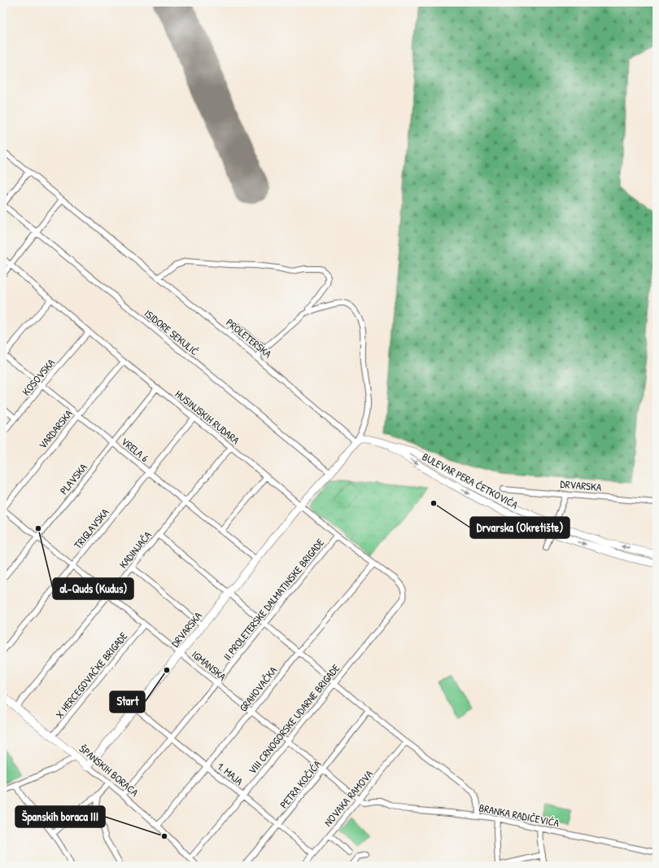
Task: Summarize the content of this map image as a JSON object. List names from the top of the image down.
{
  "streets": {
    "main road": ["BULEVAR PERA ĆETKOVIĆA", "DRVARSKA", "ŠPANSKIH BORACA"],
    "street": [
      "ISIDORE SEKULIĆ",
      "PROLETERSKA",
      "KOSOVSKA",
      "HUSINJSKIH RUDARA",
      "VARDARSKA",
      "VRELA 6",
      "PLAVSKA",
      "TRIGLAVSKA",
      "KADINJAČA",
      "II PROLETERSKE DALMATINSKE BRIGADE",
      "IGMANSKA",
      "X HERCEGOVAČKE BRIGADE",
      "GRAHOVAČKA",
      "VIII CRNOGORSKE UDARNE BRIGADE",
      "1. MAJA",
      "PETRA KOČIĆA",
      "NOVAKA RAMOVA",
      "BRANKA RADIČEVIĆA"
    ]
  },
  "crossings": [
    ["PROLETERSKA", "BULEVAR PERA ĆETKOVIĆA"],
    ["KOSOVSKA", "HUSINJSKIH RUDARA"],
    ["KOSOVSKA", "VRELA 6"],
    ["HUSINJSKIH RUDARA", "VARDARSKA"],
    ["HUSINJSKIH RUDARA", "PLAVSKA"],
    ["HUSINJSKIH RUDARA", "DRVARSKA"],
    ["HUSINJSKIH RUDARA", "TRIGLAVSKA"],
    ["HUSINJSKIH RUDARA", "KADINJAČA"],
    ["HUSINJSKIH RUDARA", "II PROLETERSKE DALMATINSKE BRIGADE"],
    ["HUSINJSKIH RUDARA", "GRAHOVAČKA"],
    ["HUSINJSKIH RUDARA", "VIII CRNOGORSKE UDARNE BRIGADE"],
    ["VARDARSKA", "VRELA 6"],
    ["VARDARSKA", "IGMANSKA"],
    ["VRELA 6", "PLAVSKA"],
    ["VRELA 6", "DRVARSKA"],
    ["VRELA 6", "TRIGLAVSKA"],
    ["VRELA 6", "KADINJAČA"],
    ["PLAVSKA", "IGMANSKA"],
    ["DRVARSKA", "IGMANSKA"],
    ["DRVARSKA", "ŠPANSKIH BORACA"],
    ["DRVARSKA", "1. MAJA"],
    ["TRIGLAVSKA", "IGMANSKA"],
    ["KADINJAČA", "IGMANSKA"],
    ["KADINJAČA", "ŠPANSKIH BORACA"],
    ["II PROLETERSKE DALMATINSKE BRIGADE", "IGMANSKA"],
    ["II PROLETERSKE DALMATINSKE BRIGADE", "ŠPANSKIH BORACA"],
    ["II PROLETERSKE DALMATINSKE BRIGADE", "1. MAJA"],
    ["IGMANSKA", "X HERCEGOVAČKE BRIGADE"],
    ["IGMANSKA", "GRAHOVAČKA"],
    ["IGMANSKA", "VIII CRNOGORSKE UDARNE BRIGADE"],
    ["IGMANSKA", "PETRA KOČIĆA"],
    ["IGMANSKA", "NOVAKA RAMOVA"],
    ["IGMANSKA", "BRANKA RADIČEVIĆA"],
    ["X HERCEGOVAČKE BRIGADE", "ŠPANSKIH BORACA"],
    ["GRAHOVAČKA", "ŠPANSKIH BORACA"],
    ["GRAHOVAČKA", "1. MAJA"],
    ["VIII CRNOGORSKE UDARNE BRIGADE", "ŠPANSKIH BORACA"],
    ["VIII CRNOGORSKE UDARNE BRIGADE", "1. MAJA"],
    ["1. MAJA", "PETRA KOČIĆA"],
    ["1. MAJA", "NOVAKA RAMOVA"],
    ["NOVAKA RAMOVA", "BRANKA RADIČEVIĆA"]
  ],
  "places": [
    "Drvarska (Okretište)",
    "al-Quds (Kudus)",
    "Start",
    "Španskih boraca III"
  ]
}
